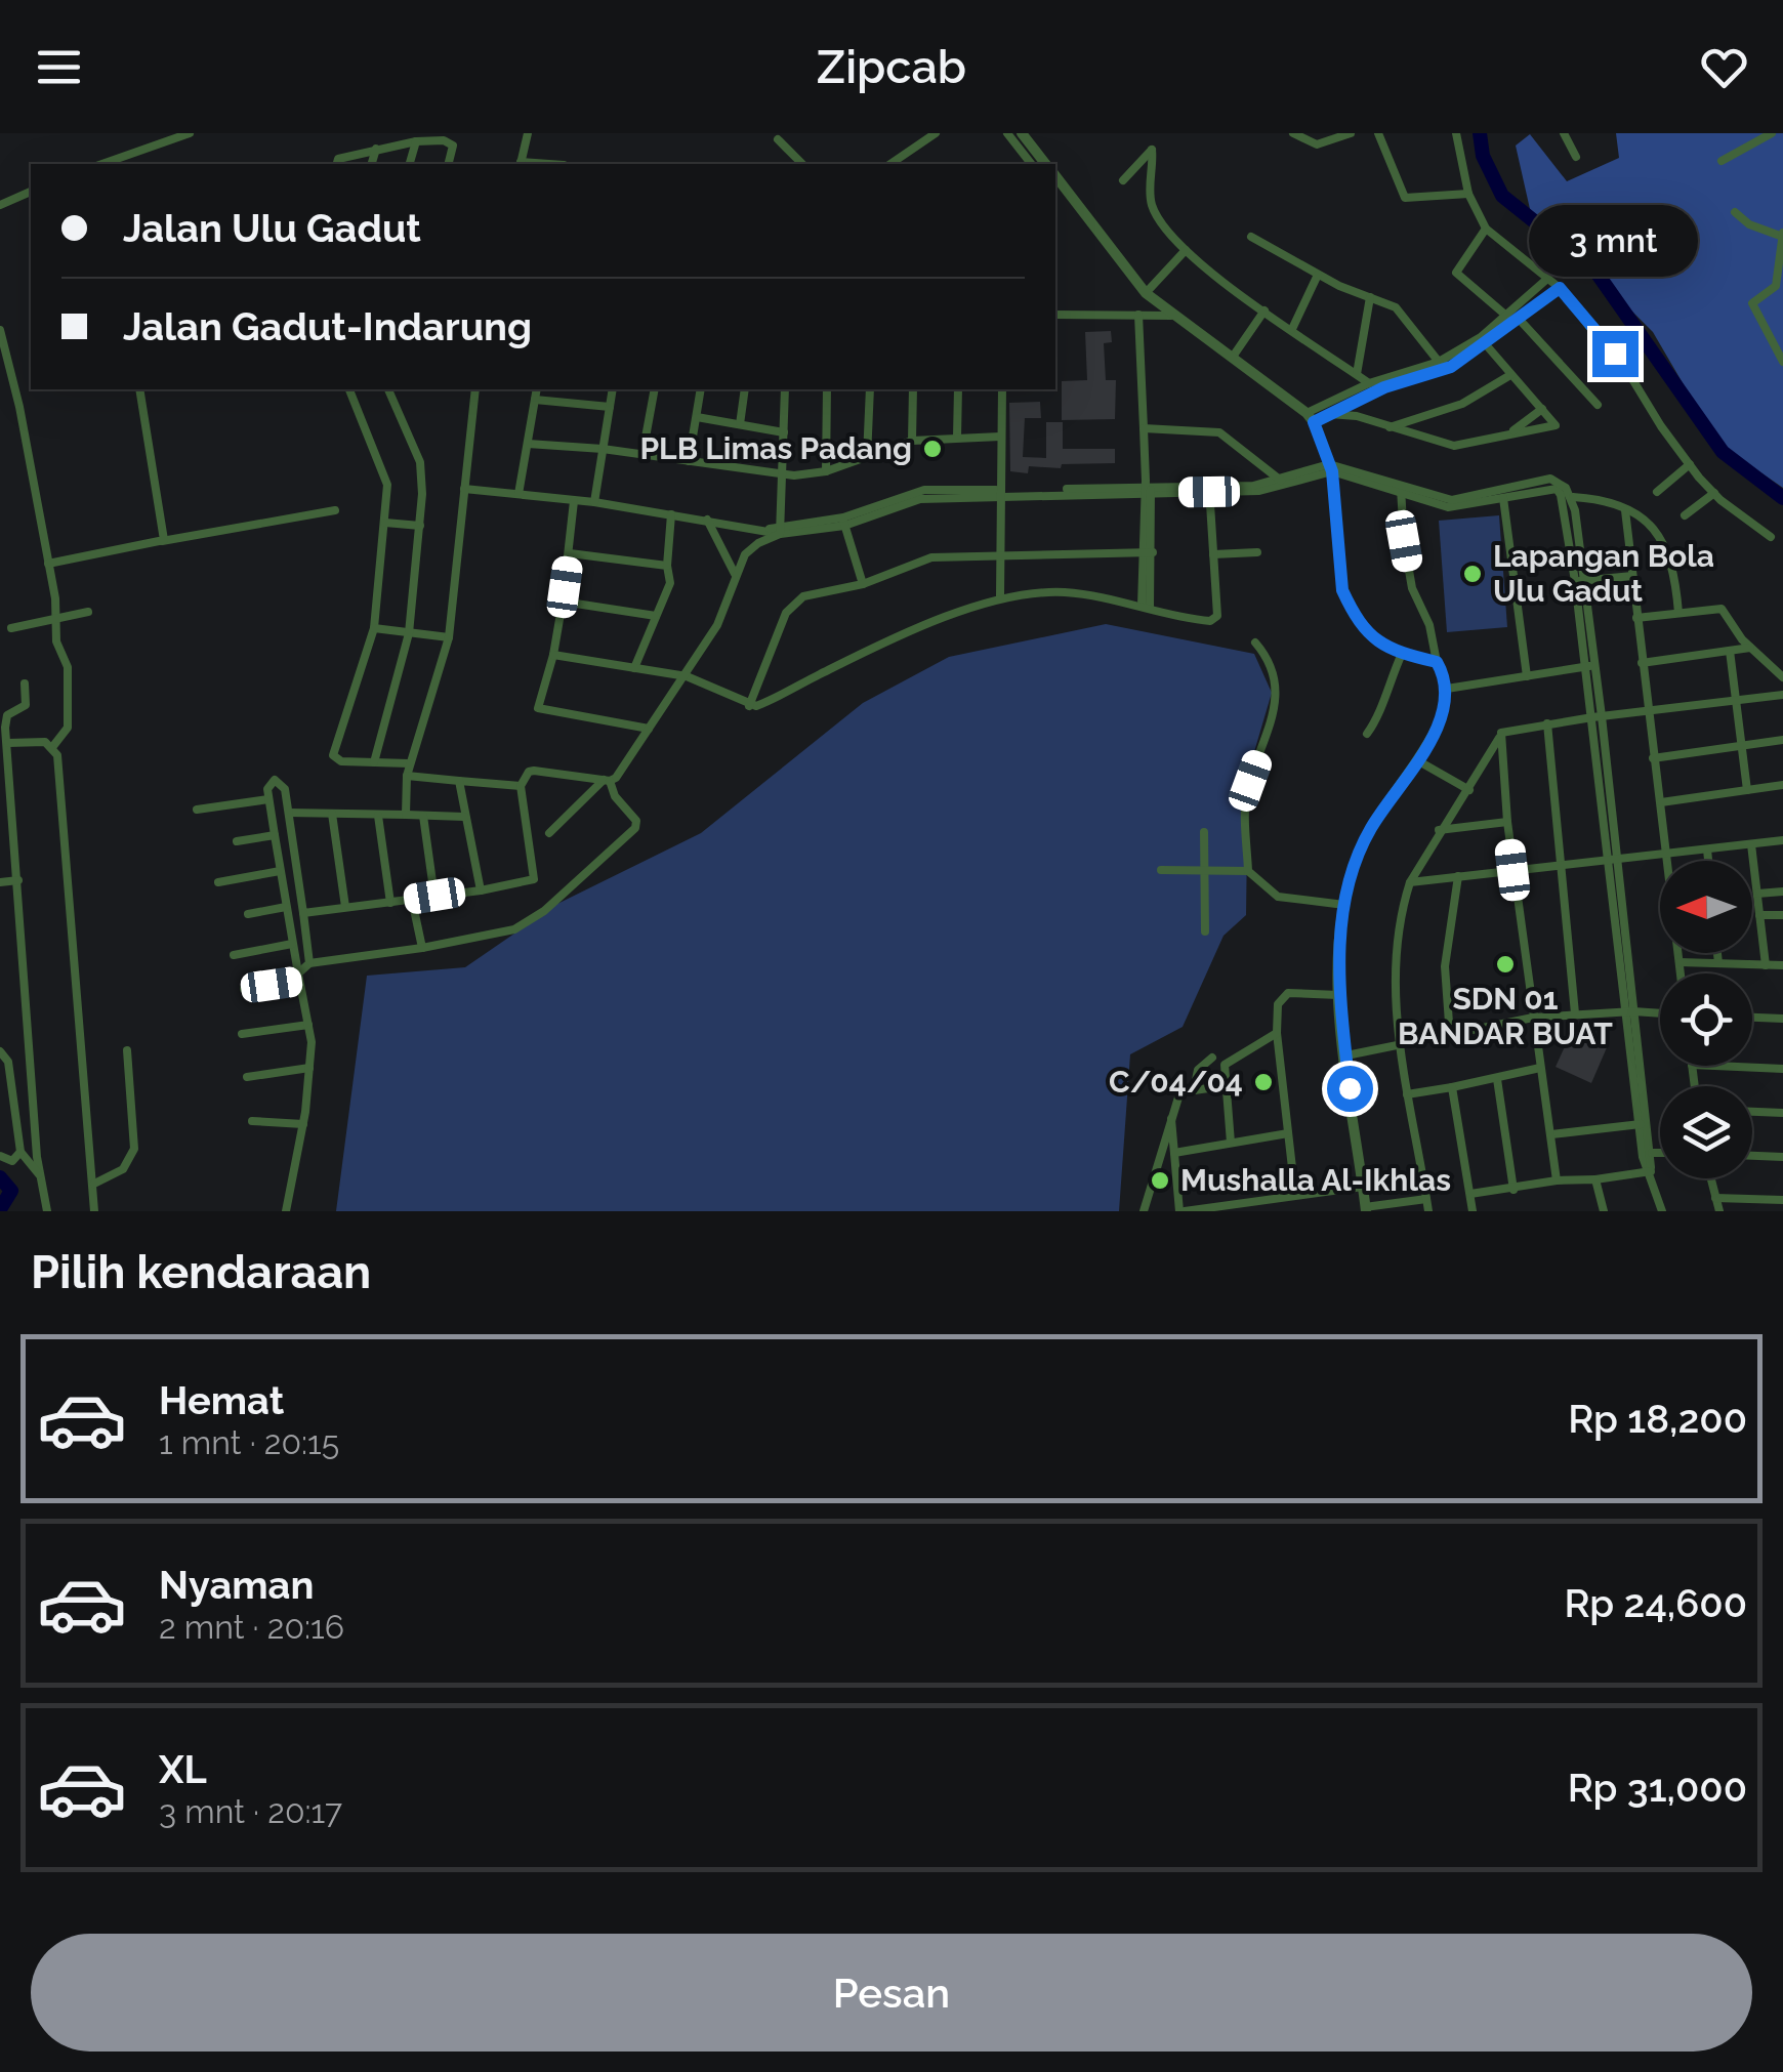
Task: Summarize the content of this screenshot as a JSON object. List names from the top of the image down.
{
  "places": [
    "PLB Limas Padang",
    "Lapangan Bola Ulu Gadut",
    "SDN 01 BANDAR BUAT",
    "C/04/04",
    "Mushalla Al-Ikhlas"
  ],
  "north": "left",
  "page": {
    "header": "Zipcab",
    "banner": ["Jalan Ulu Gadut", "Jalan Gadut-Indarung"],
    "bubble": "3 mnt",
    "heading": "Pilih kendaraan",
    "list": [
      {
        "name": "Hemat",
        "note": "1 mnt · 20:15",
        "value": "Rp 18,200"
      },
      {
        "name": "Nyaman",
        "note": "2 mnt · 20:16",
        "value": "Rp 24,600"
      },
      {
        "name": "XL",
        "note": "3 mnt · 20:17",
        "value": "Rp 31,000"
      }
    ],
    "buttons": "Pesan"
  }
}
